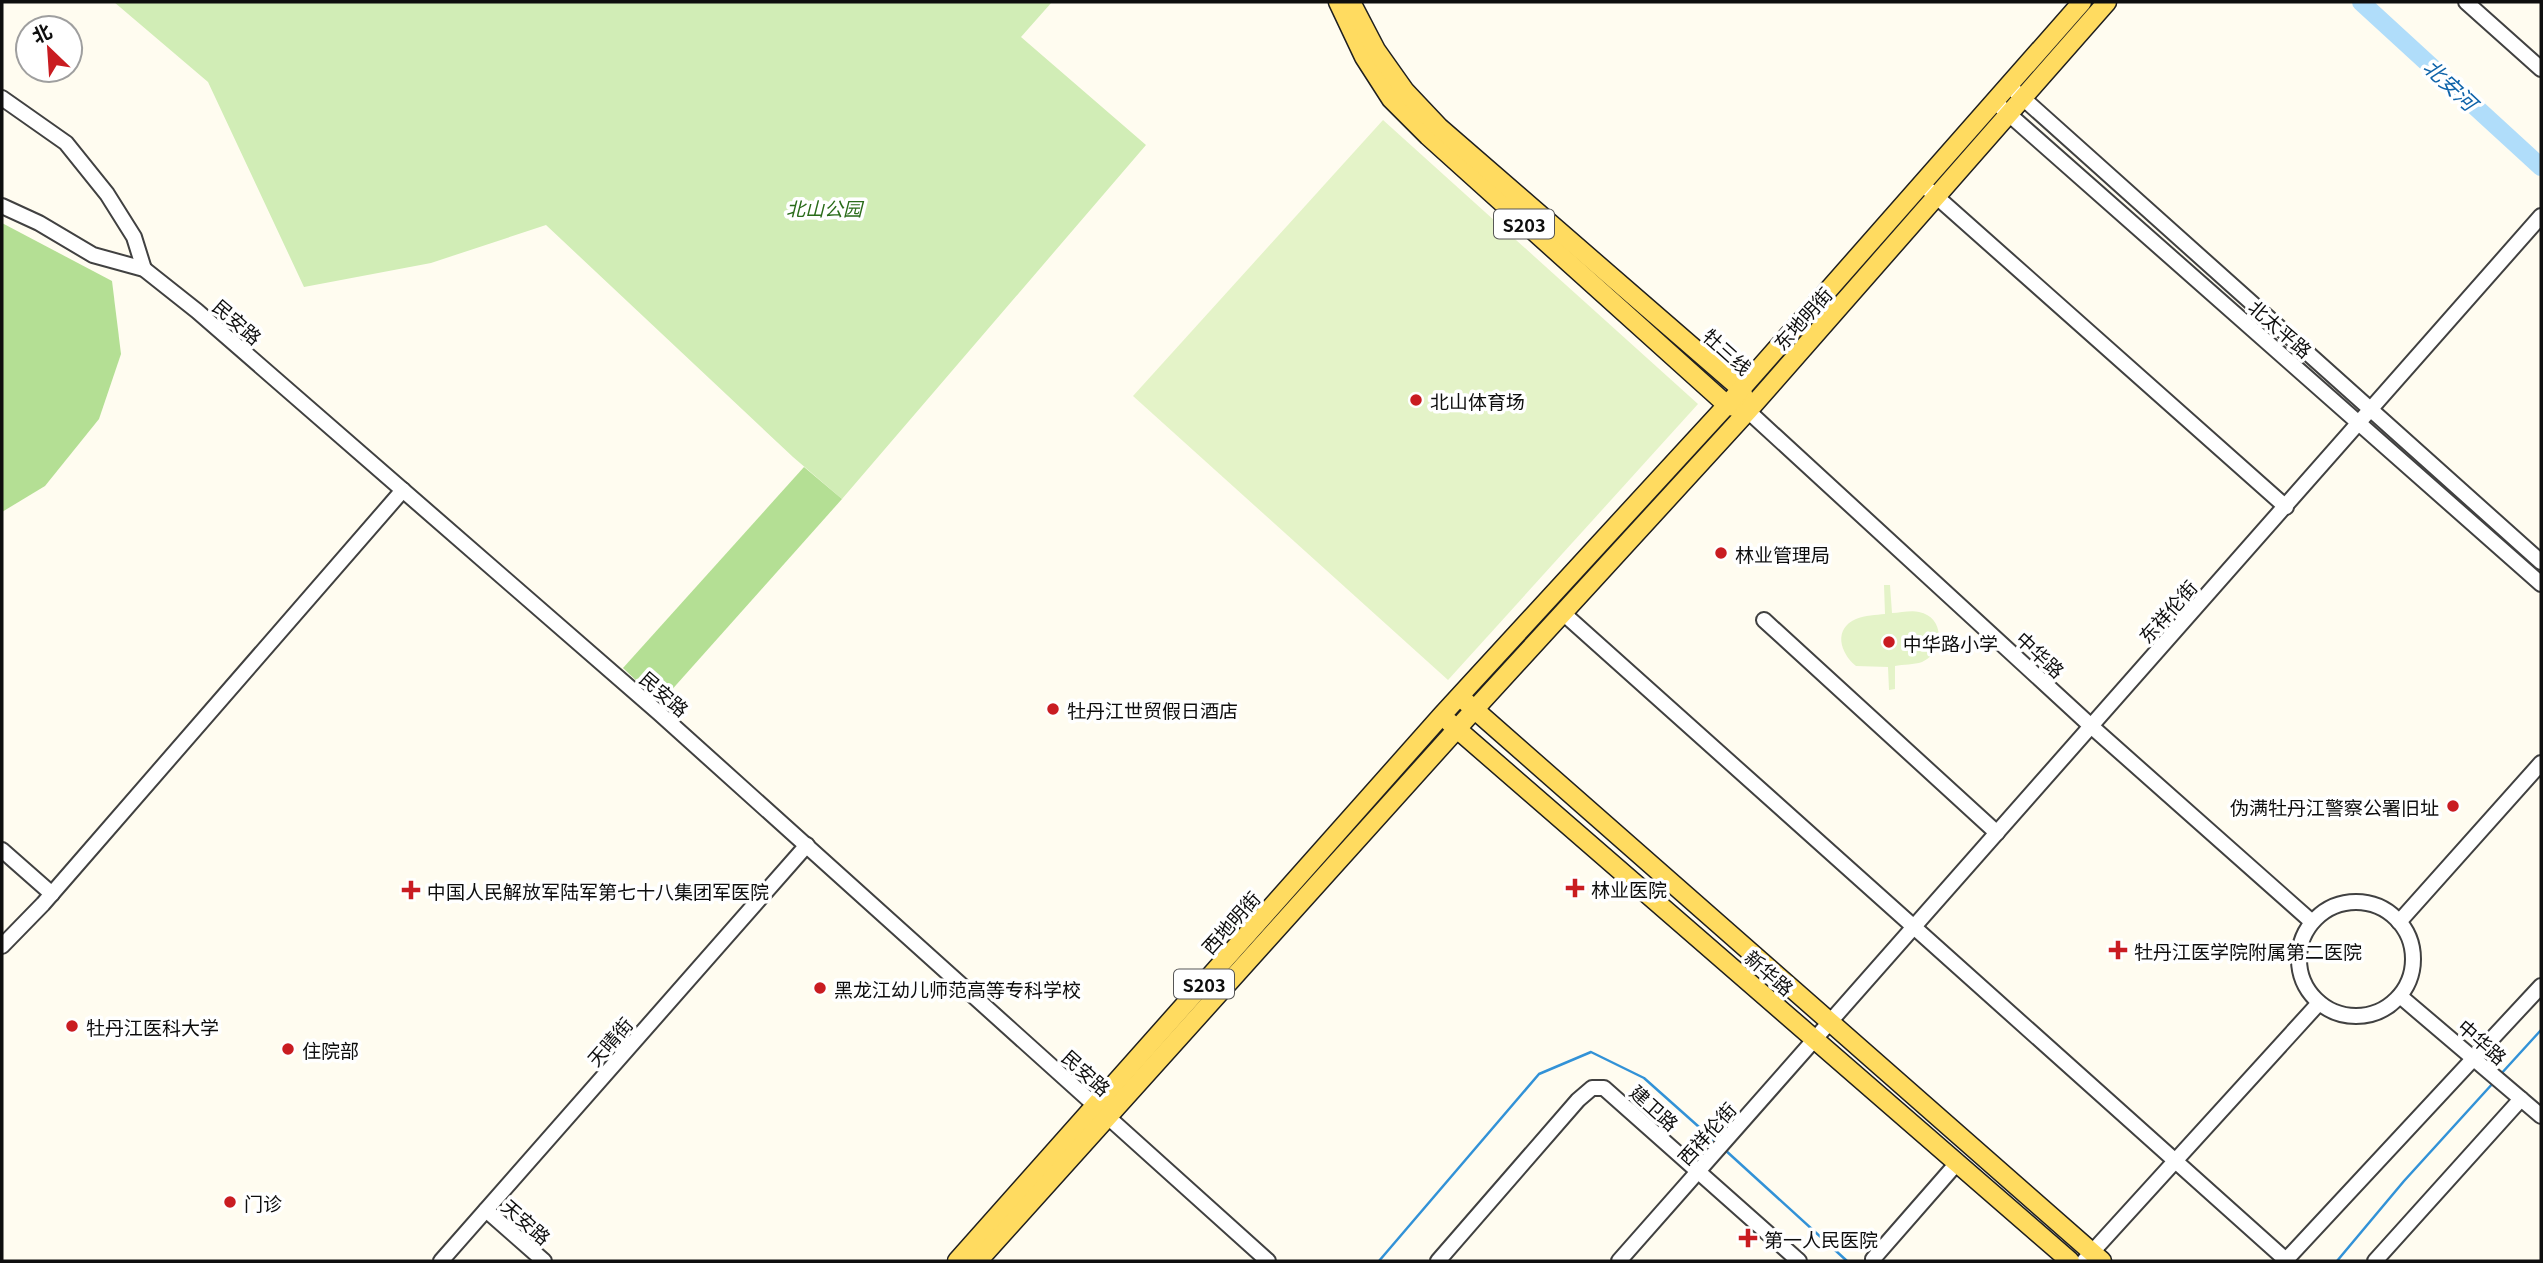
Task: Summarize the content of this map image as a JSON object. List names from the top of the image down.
{
  "streets": {
    "main road": [
      "S203",
      "东地明街",
      "牡三线",
      "西地明街",
      "新华路"
    ],
    "street": [
      "民安路",
      "北太平路",
      "东祥伦街",
      "中华路",
      "天晴街",
      "建卫路",
      "西祥伦街",
      "天安路"
    ]
  },
  "crossings": [
    ["S203", "东地明街"],
    ["S203", "牡三线"],
    ["S203", "中华路"],
    ["东地明街", "北太平路"],
    ["东地明街", "牡三线"],
    ["东地明街", "中华路"],
    ["东地明街", "西地明街"],
    ["东地明街", "新华路"],
    ["民安路", "西地明街"],
    ["民安路", "天晴街"],
    ["北太平路", "东祥伦街"],
    ["牡三线", "中华路"],
    ["东祥伦街", "中华路"],
    ["东祥伦街", "新华路"],
    ["东祥伦街", "西祥伦街"],
    ["西地明街", "新华路"],
    ["新华路", "西祥伦街"],
    ["天晴街", "天安路"],
    ["建卫路", "西祥伦街"]
  ],
  "water": ["北安河"],
  "parks": ["北山公园"],
  "places": {
    "other": [
      "北山体育场",
      "林业管理局",
      "中华路小学",
      "牡丹江世贸假日酒店",
      "伪满牡丹江警察公署旧址",
      "黑龙江幼儿师范高等专科学校",
      "牡丹江医科大学",
      "住院部",
      "门诊"
    ],
    "health": [
      "林业医院",
      "中国人民解放军陆军第七十八集团军医院",
      "牡丹江医学院附属第二医院",
      "第一人民医院"
    ]
  },
  "north": "top left"
}
